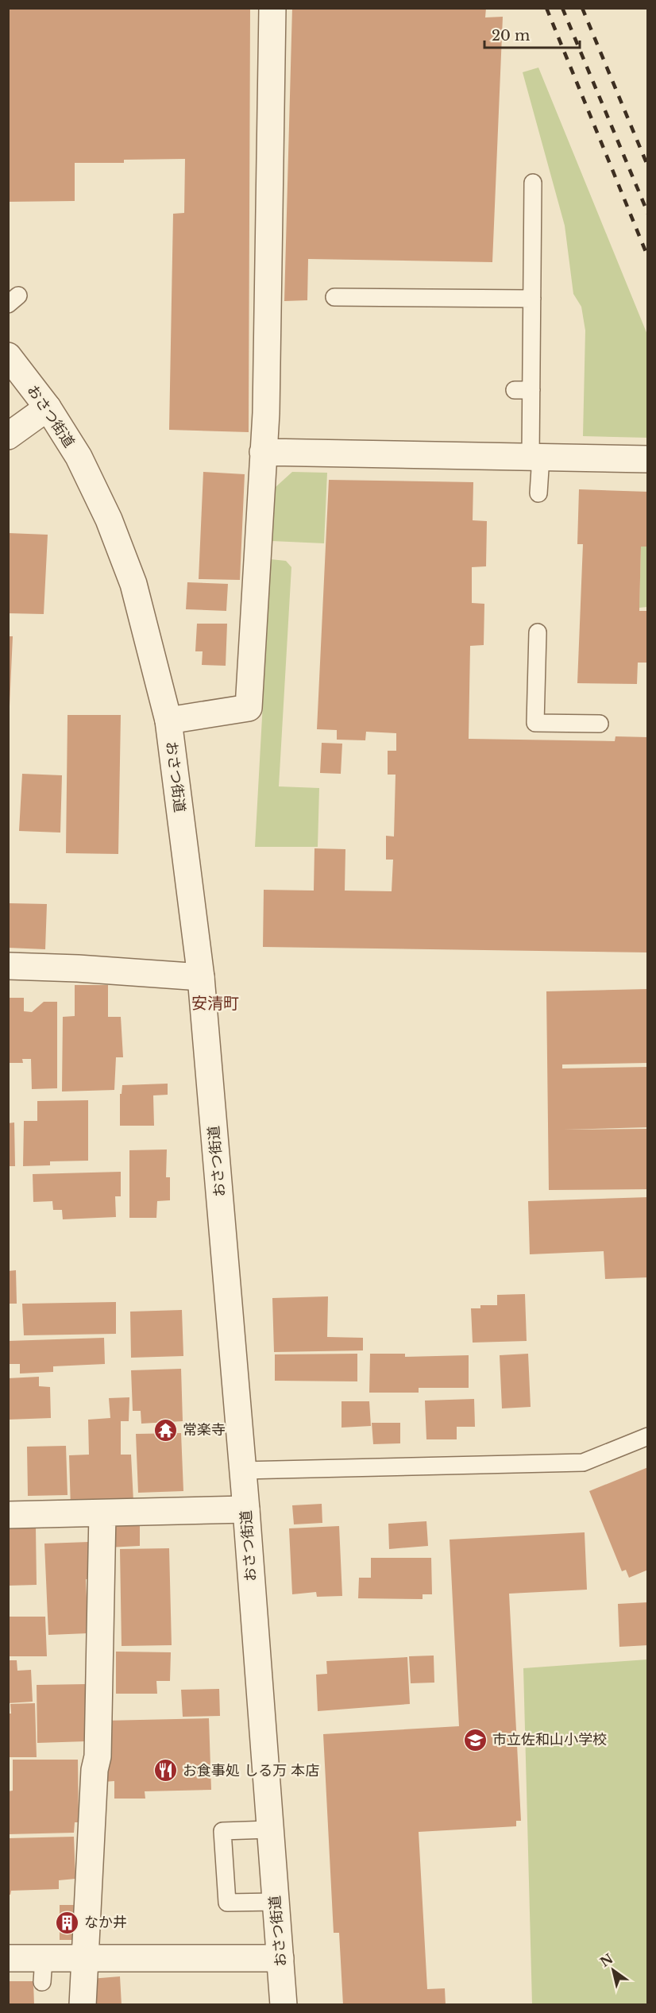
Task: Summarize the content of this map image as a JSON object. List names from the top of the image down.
{
  "streets": {
    "street": ["おさつ街道"]
  },
  "districts": ["安清町"],
  "places": {
    "temple": ["常楽寺"],
    "school or university": ["市立佐和山小学校"],
    "restaurant": ["お食事処 しる万 本店"],
    "building": ["なか井"]
  },
  "scale_bar": "20 m",
  "north": "top left"
}
